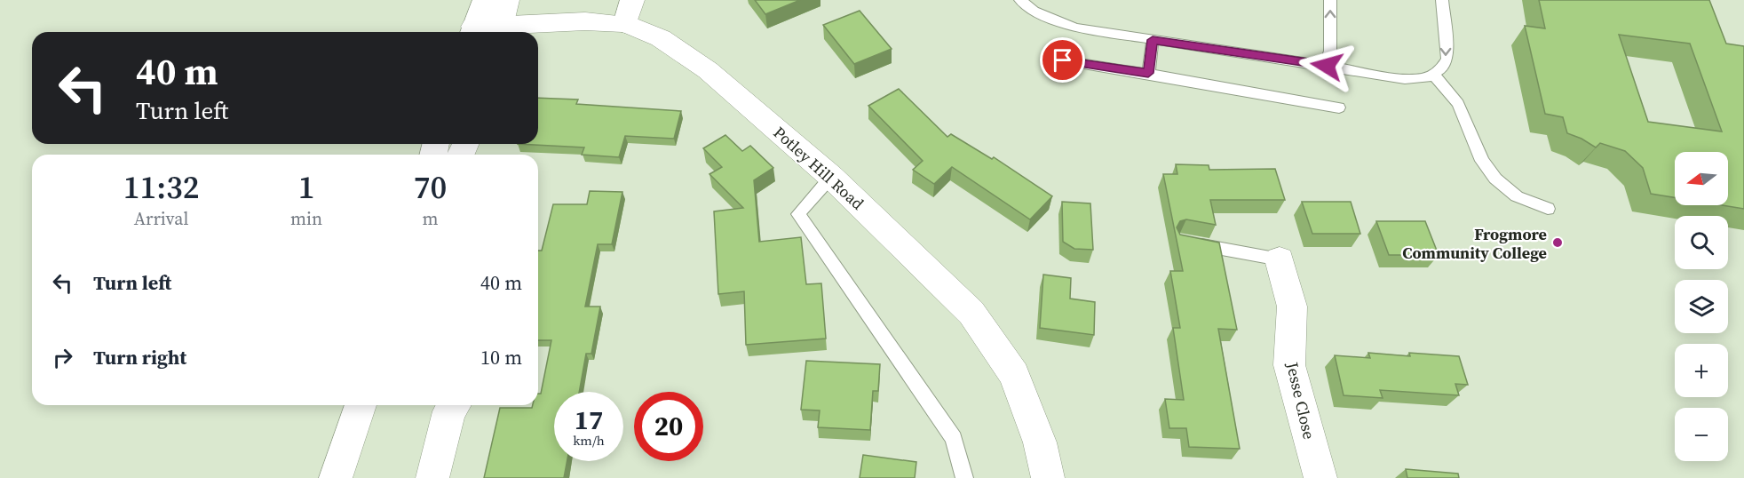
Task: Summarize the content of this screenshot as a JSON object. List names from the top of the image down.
{
  "streets": {
    "street": ["Potley Hill Road", "Jesse Close"]
  },
  "places": ["Frogmore Community College"],
  "north": "left",
  "page": {
    "turn": ["40 m", "Turn left"],
    "map_buttons": ["+", "−"],
    "eta": [
      "11:32",
      "Arrival",
      "1",
      "min",
      "70",
      "m"
    ],
    "list": [
      {
        "name": "Turn left",
        "value": "40 m"
      },
      {
        "name": "Turn right",
        "value": "10 m"
      }
    ],
    "speed": "17 km/h",
    "limit": "20"
  }
}
